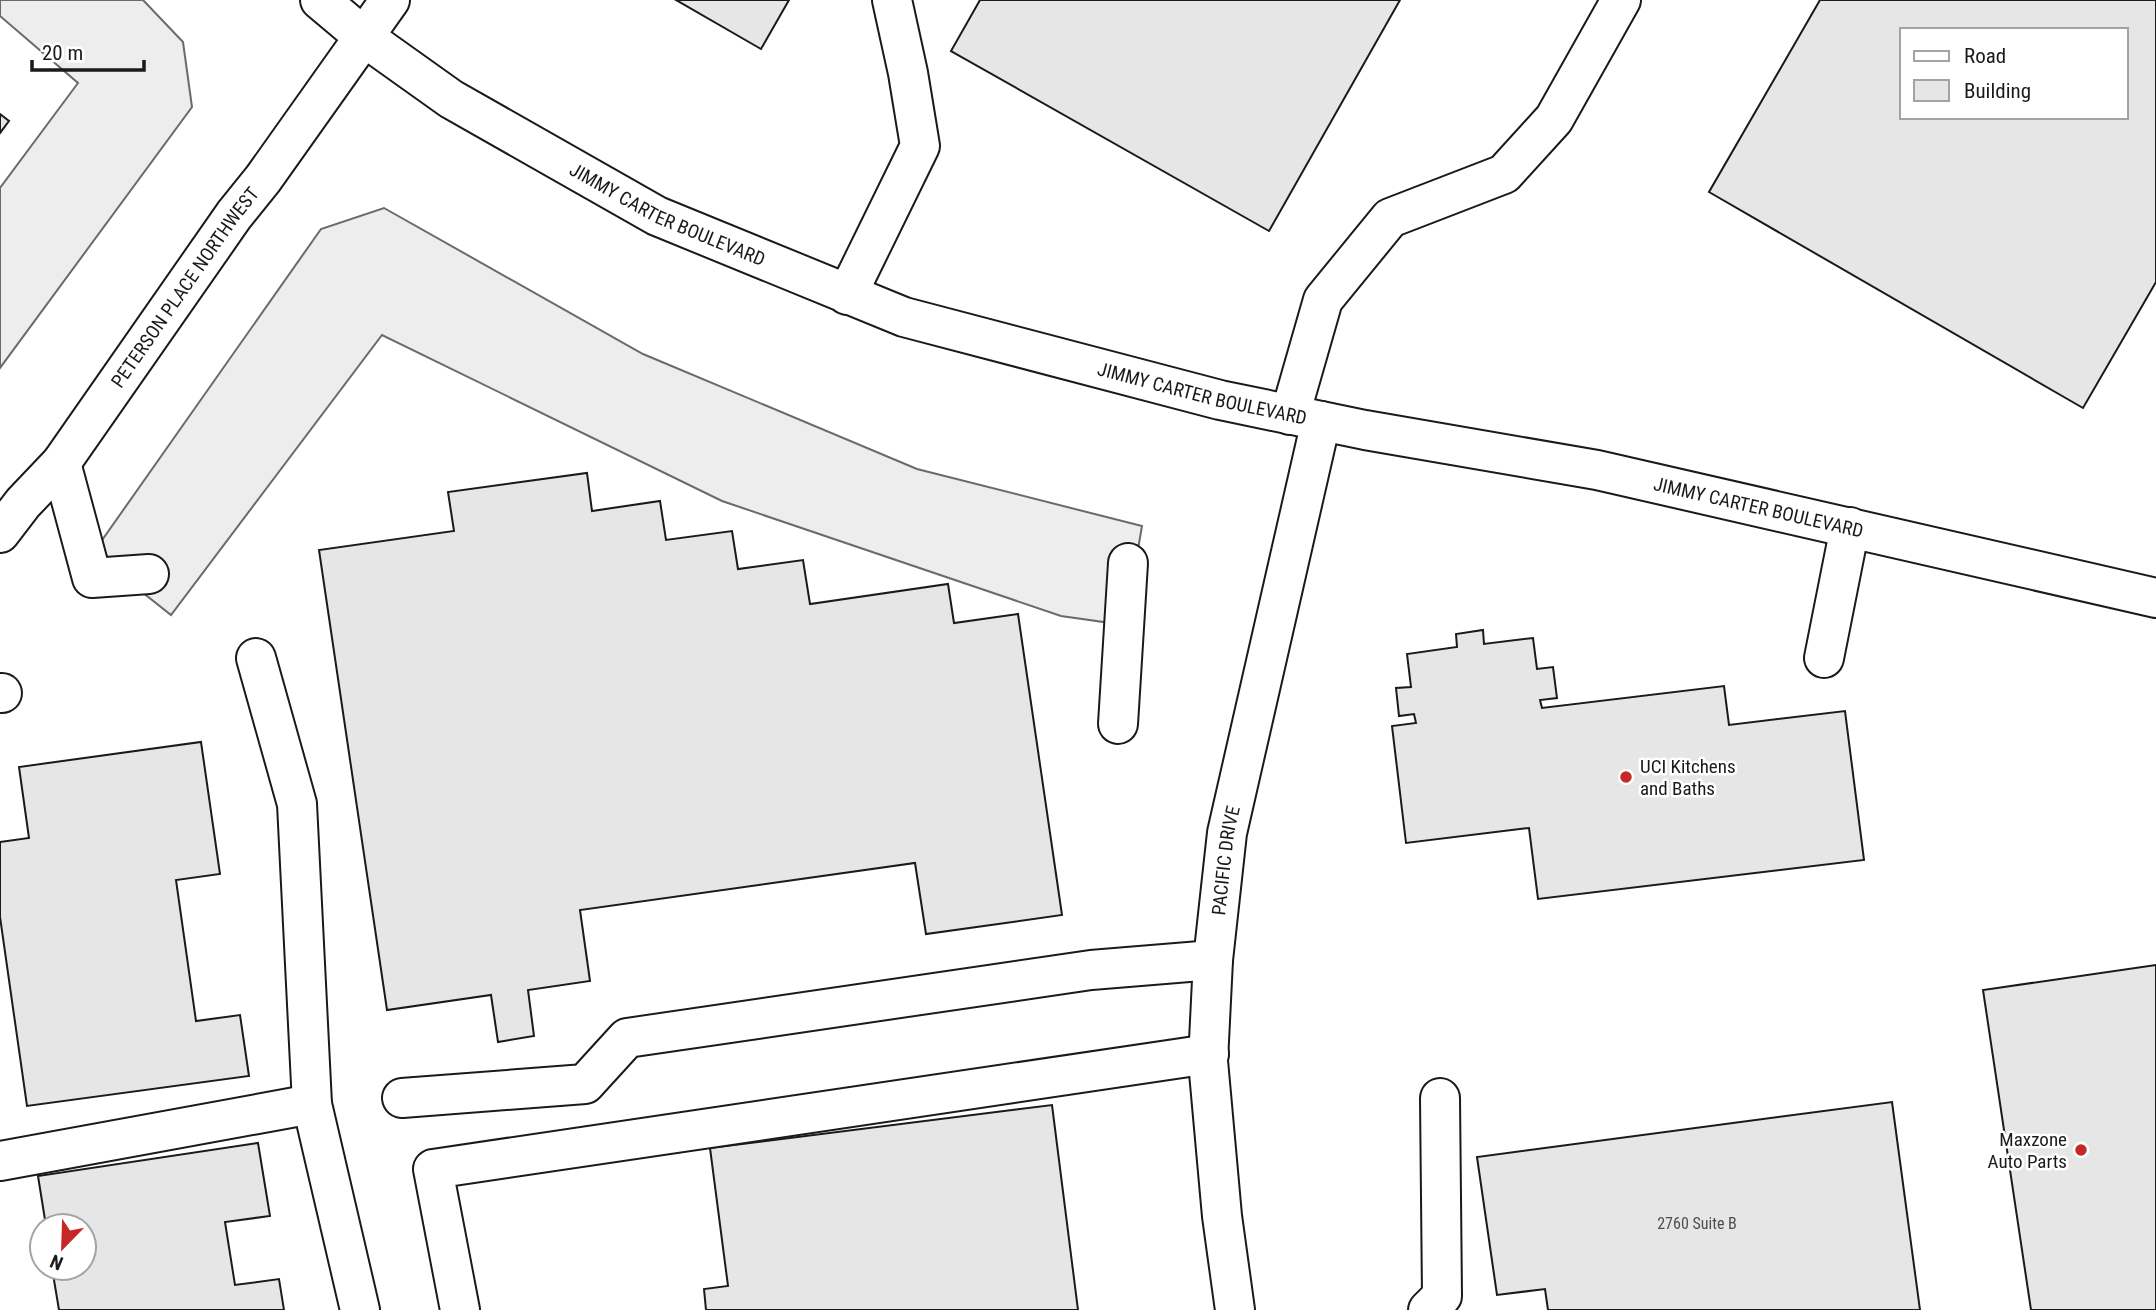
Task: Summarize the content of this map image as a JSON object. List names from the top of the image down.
{
  "streets": {
    "main road": ["JIMMY CARTER BOULEVARD", "PETERSON PLACE NORTHWEST", "PACIFIC DRIVE"]
  },
  "crossings": [
    ["JIMMY CARTER BOULEVARD", "PETERSON PLACE NORTHWEST"],
    ["JIMMY CARTER BOULEVARD", "PACIFIC DRIVE"]
  ],
  "places": ["UCI Kitchens and Baths", "Maxzone Auto Parts"],
  "house_numbers": ["2760 Suite B"],
  "legend": ["Road", "Building"],
  "scale_bar": "20 m",
  "north": "bottom left"
}
